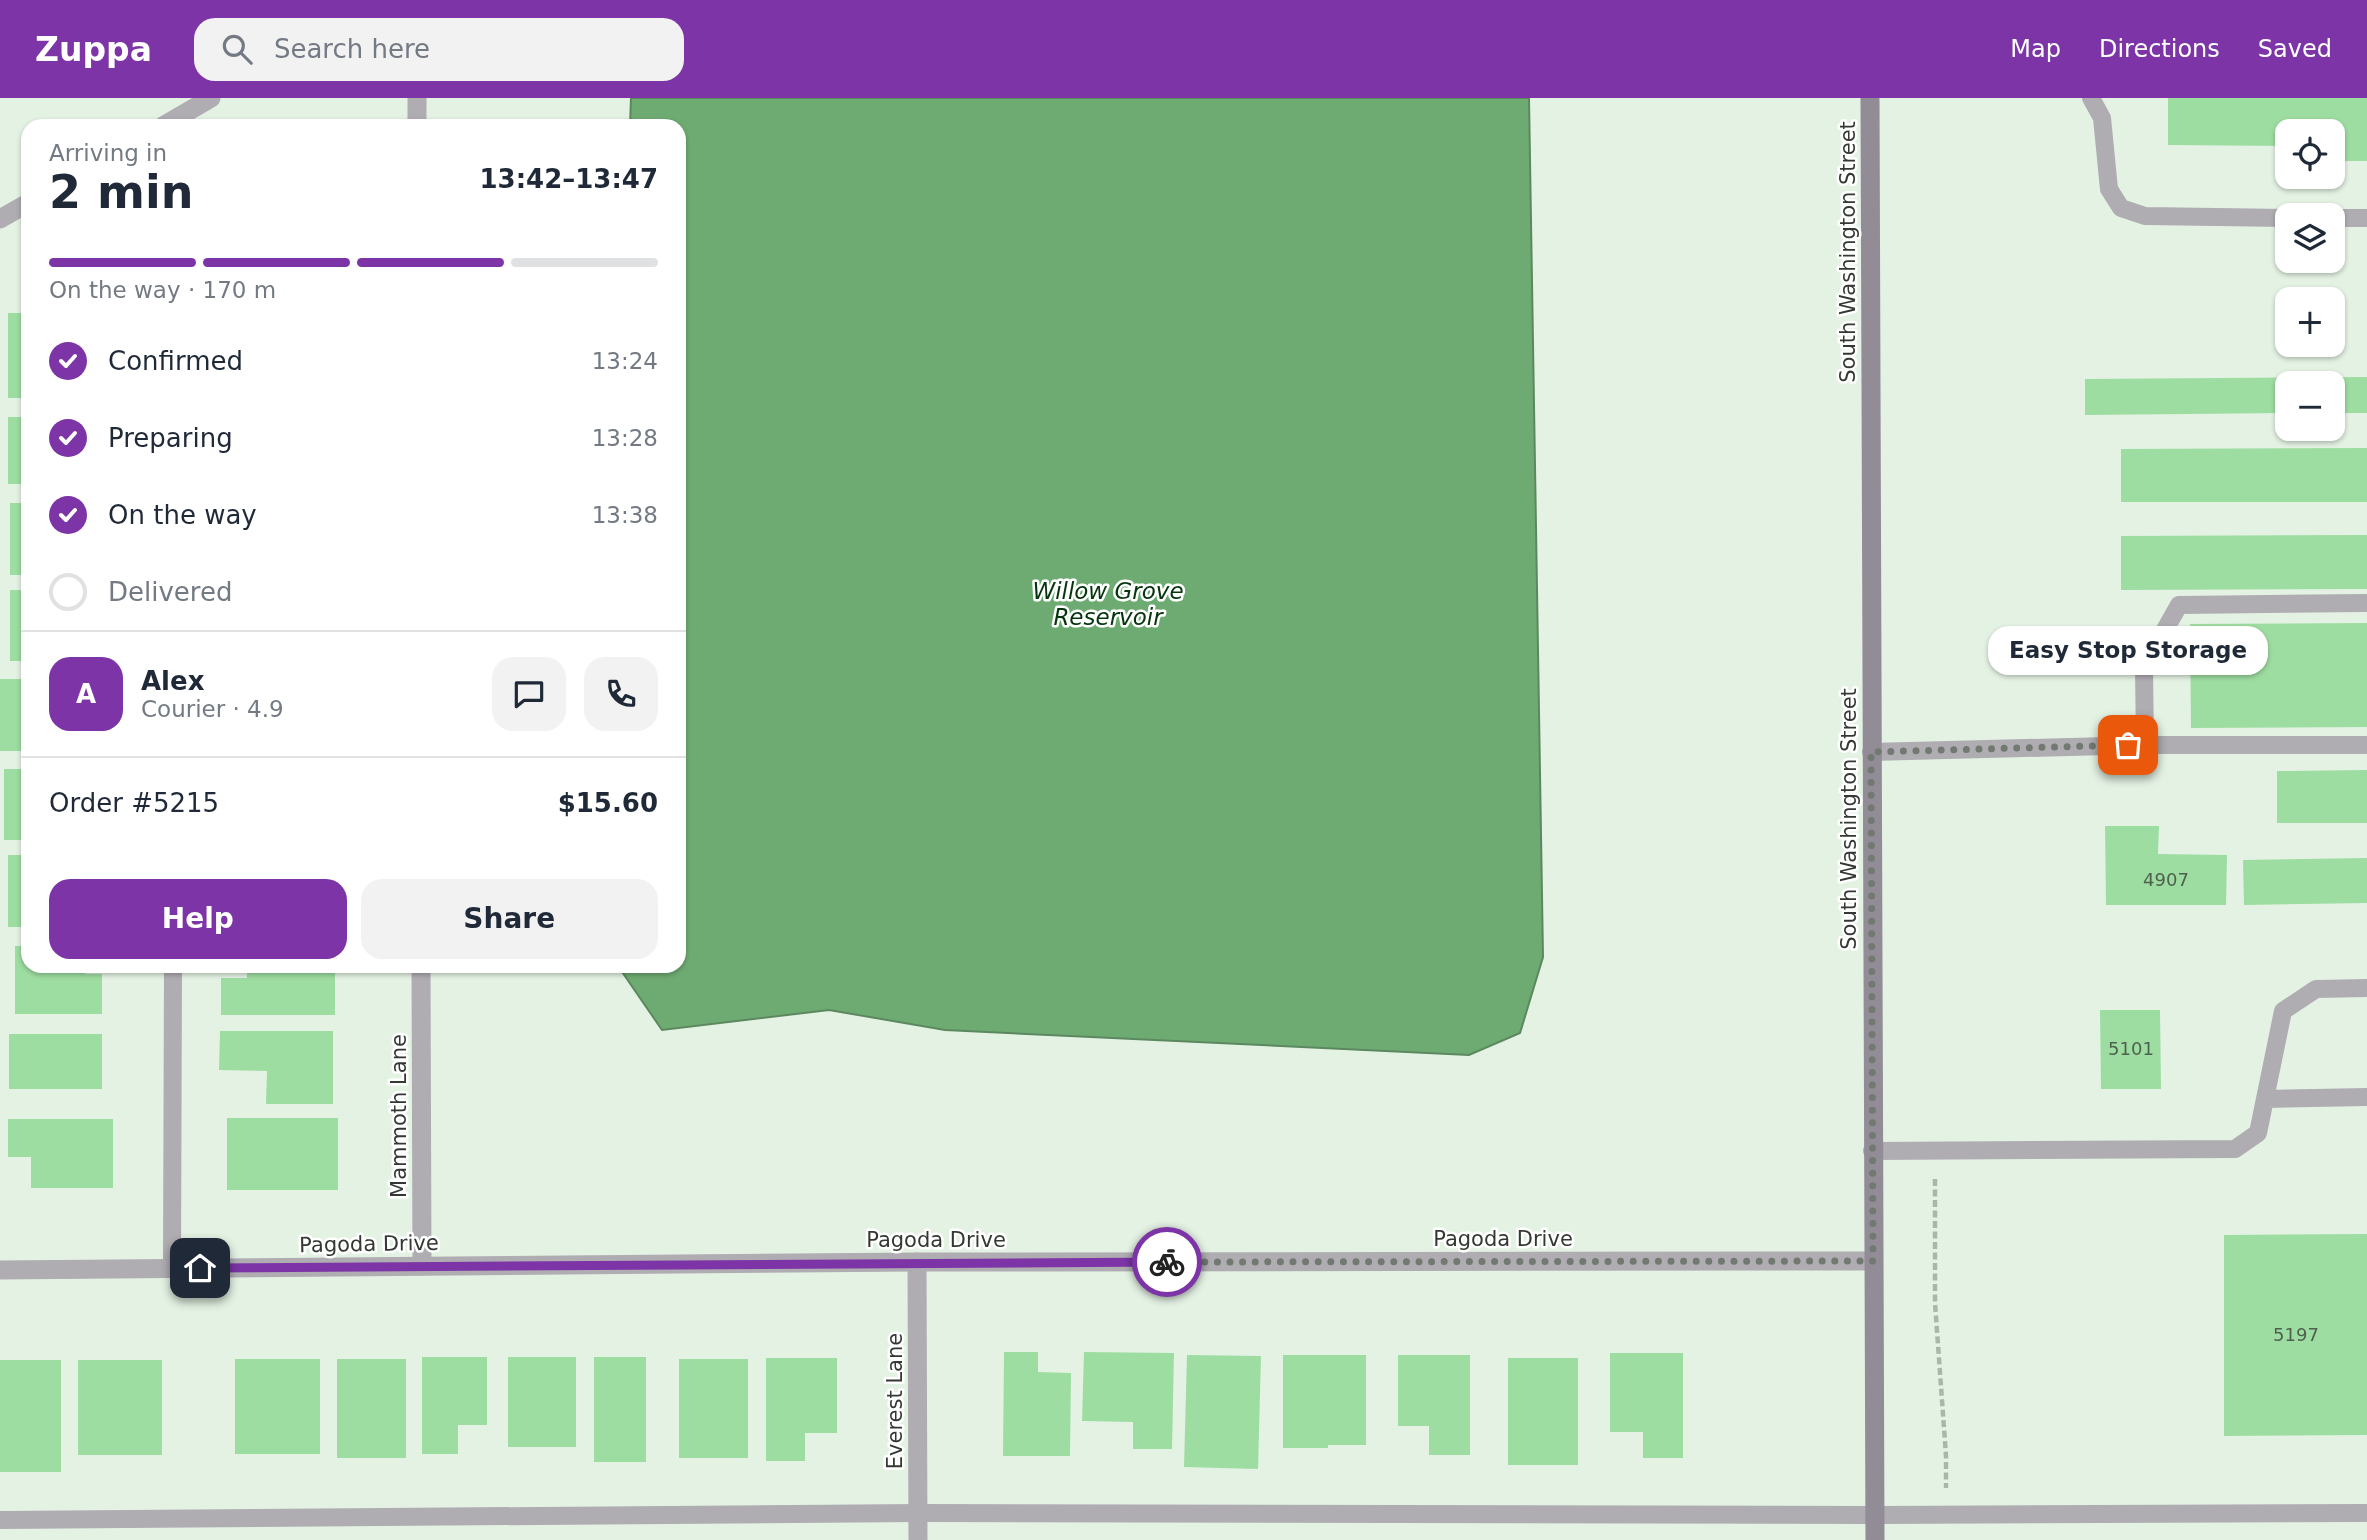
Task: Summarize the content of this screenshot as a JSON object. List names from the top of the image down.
{
  "streets": {
    "main road": ["South Washington Street"],
    "street": ["Mammoth Lane", "Pagoda Drive", "Everest Lane"]
  },
  "crossings": [
    ["South Washington Street", "Pagoda Drive"],
    ["Mammoth Lane", "Pagoda Drive"],
    ["Pagoda Drive", "Everest Lane"]
  ],
  "water": ["Willow Grove Reservoir"],
  "places": ["Easy Stop Storage"],
  "house_numbers": ["4907", "5101", "5197"],
  "page": {
    "header": "Zuppa",
    "search": "Search here",
    "nav": ["Map", "Directions", "Saved"],
    "map_buttons": ["+", "−"],
    "heading": ["2 min", "Arriving in", "13:42–13:47"],
    "panel": [
      "Alex",
      "Courier · 4.9",
      "Order #5215",
      "$15.60"
    ],
    "bar": "On the way · 170 m",
    "list": [
      ["Confirmed", "13:24"],
      ["Preparing", "13:28"],
      ["On the way", "13:38"],
      "Delivered"
    ],
    "bubble": "Easy Stop Storage",
    "round": "A",
    "buttons": ["Help", "Share"]
  }
}
